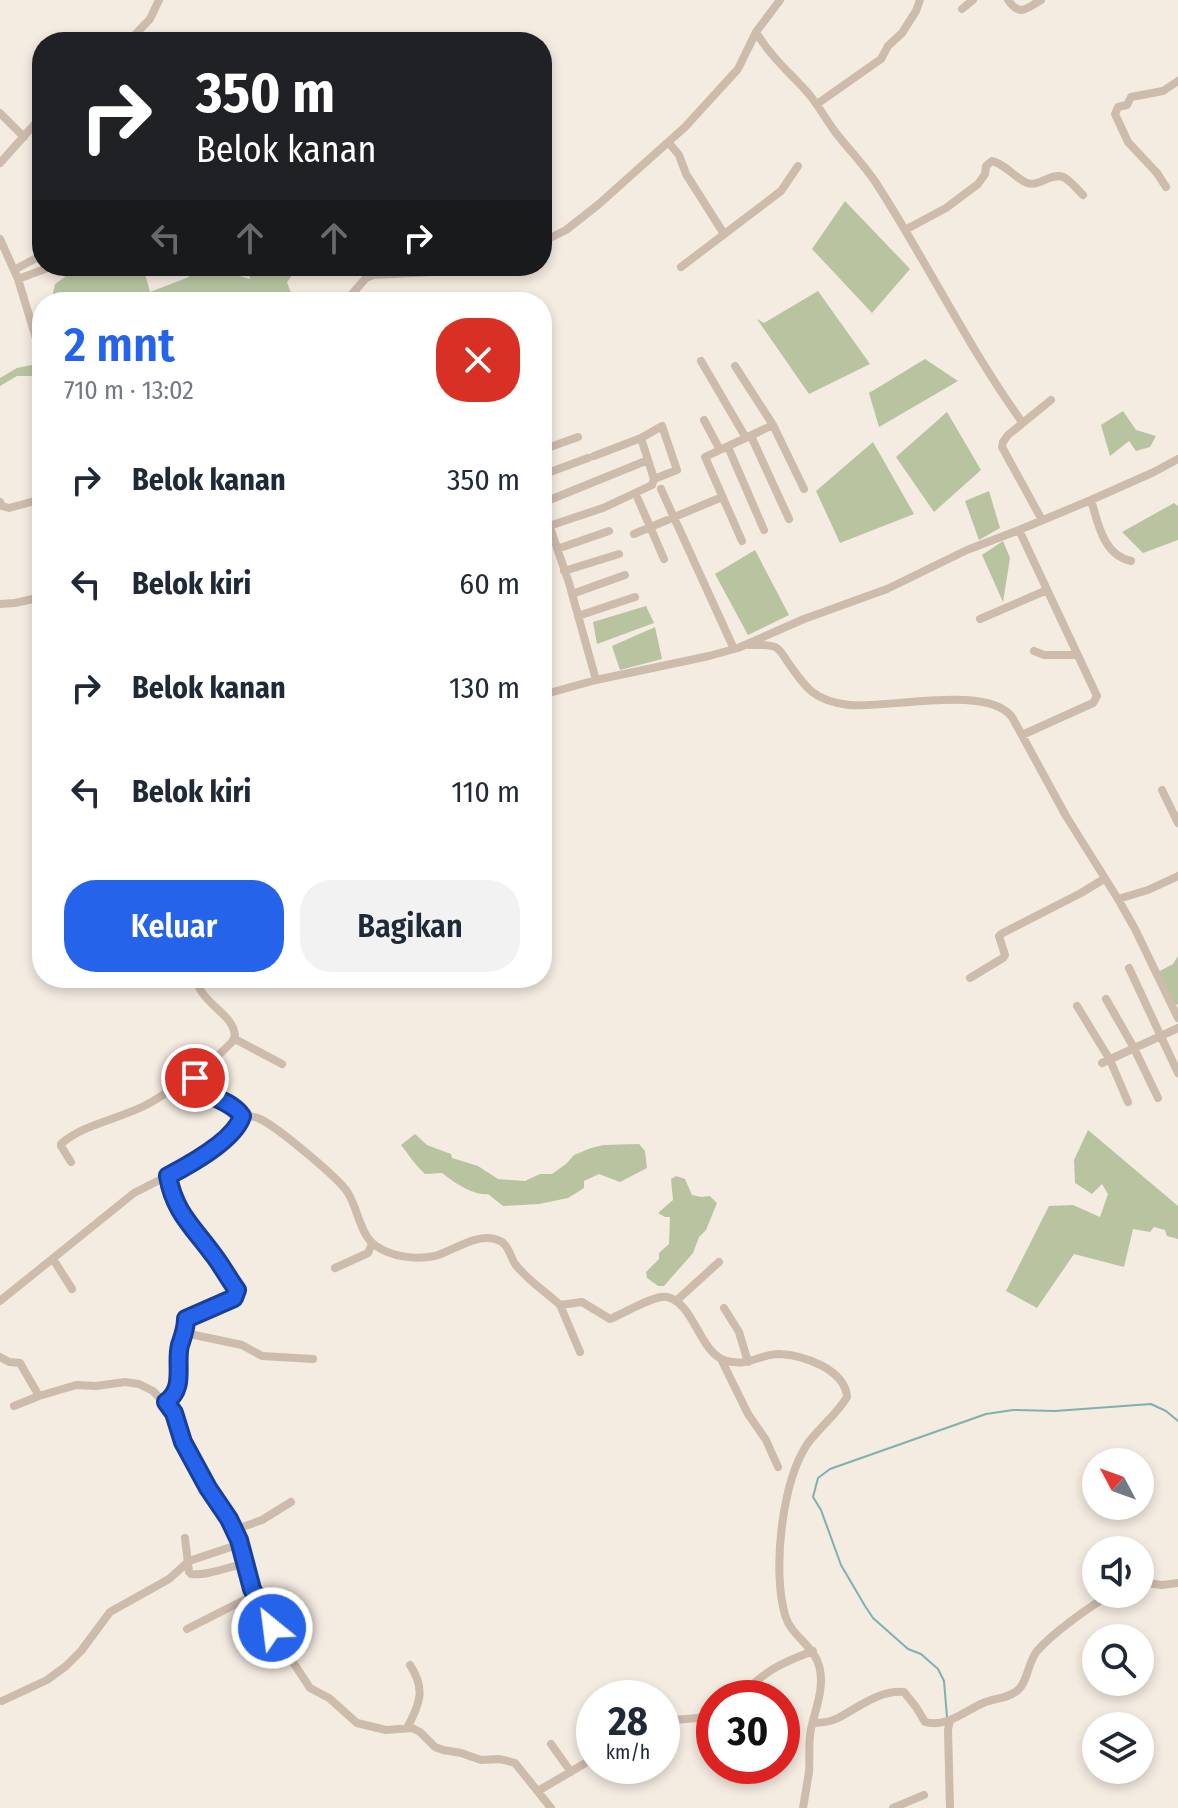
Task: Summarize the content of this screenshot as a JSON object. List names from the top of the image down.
{
  "north": "top left",
  "page": {
    "turn": ["350 m", "Belok kanan"],
    "heading": ["2 mnt", "710 m · 13:02"],
    "list": [
      {
        "name": "Belok kanan",
        "value": "350 m"
      },
      {
        "name": "Belok kiri",
        "value": "60 m"
      },
      {
        "name": "Belok kanan",
        "value": "130 m"
      },
      {
        "name": "Belok kiri",
        "value": "110 m"
      }
    ],
    "buttons": ["Keluar", "Bagikan"],
    "speed": "28 km/h",
    "limit": "30"
  }
}
